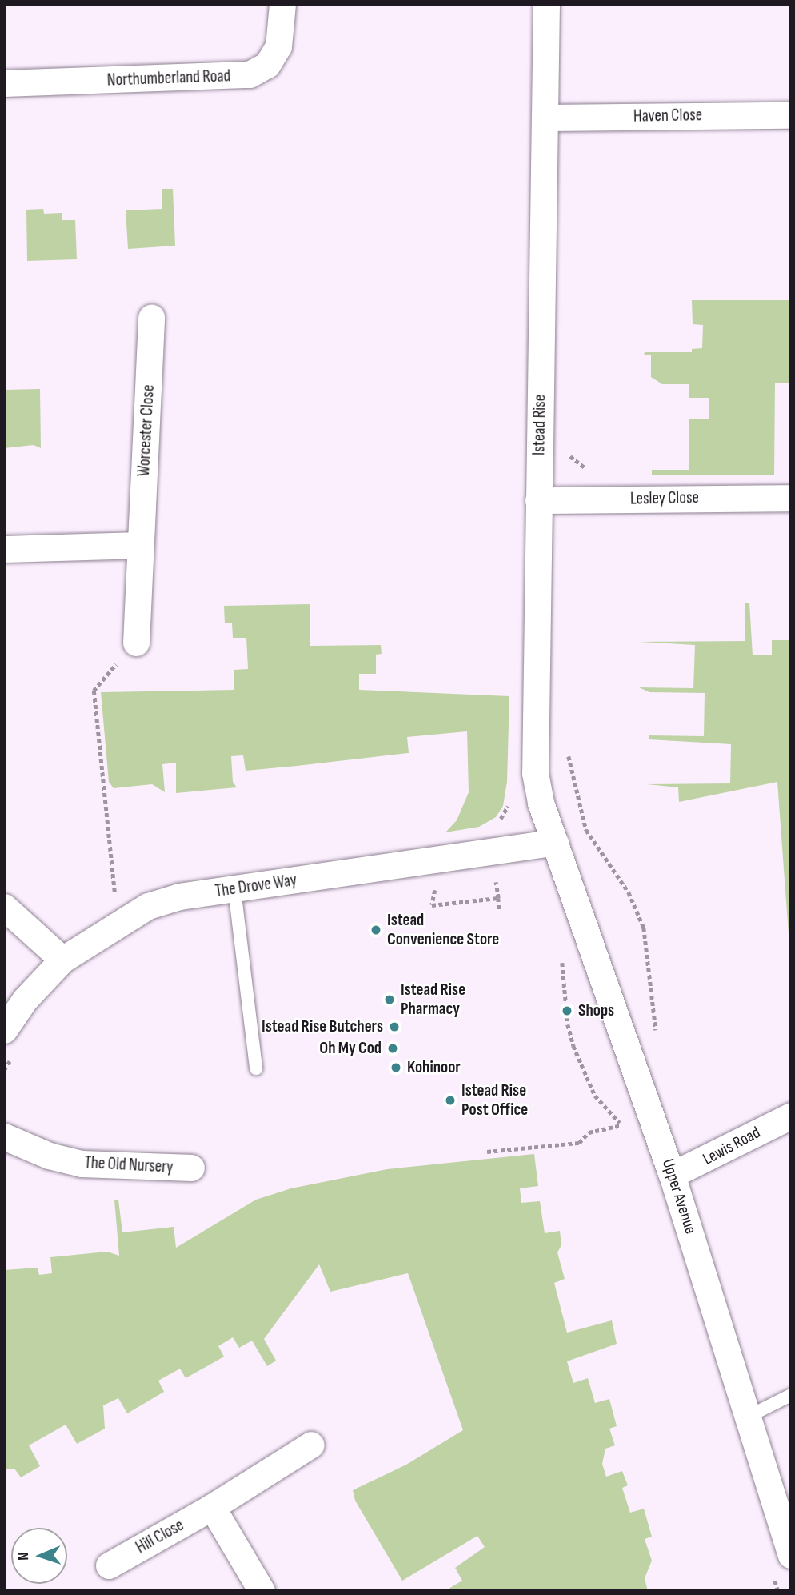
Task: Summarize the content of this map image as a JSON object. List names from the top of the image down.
{
  "streets": {
    "street": [
      "Northumberland Road",
      "Haven Close",
      "Istead Rise",
      "Worcester Close",
      "Lesley Close",
      "The Drove Way",
      "Lewis Road",
      "The Old Nursery",
      "Upper Avenue",
      "Hill Close"
    ]
  },
  "crossings": [
    ["Haven Close", "Istead Rise"],
    ["Istead Rise", "Lesley Close"],
    ["Istead Rise", "The Drove Way"],
    ["Istead Rise", "Upper Avenue"],
    ["The Drove Way", "Upper Avenue"],
    ["Lewis Road", "Upper Avenue"]
  ],
  "places": [
    "Istead Convenience Store",
    "Istead Rise Pharmacy",
    "Shops",
    "Istead Rise Butchers",
    "Oh My Cod",
    "Kohinoor",
    "Istead Rise Post Office"
  ],
  "north": "left"
}
